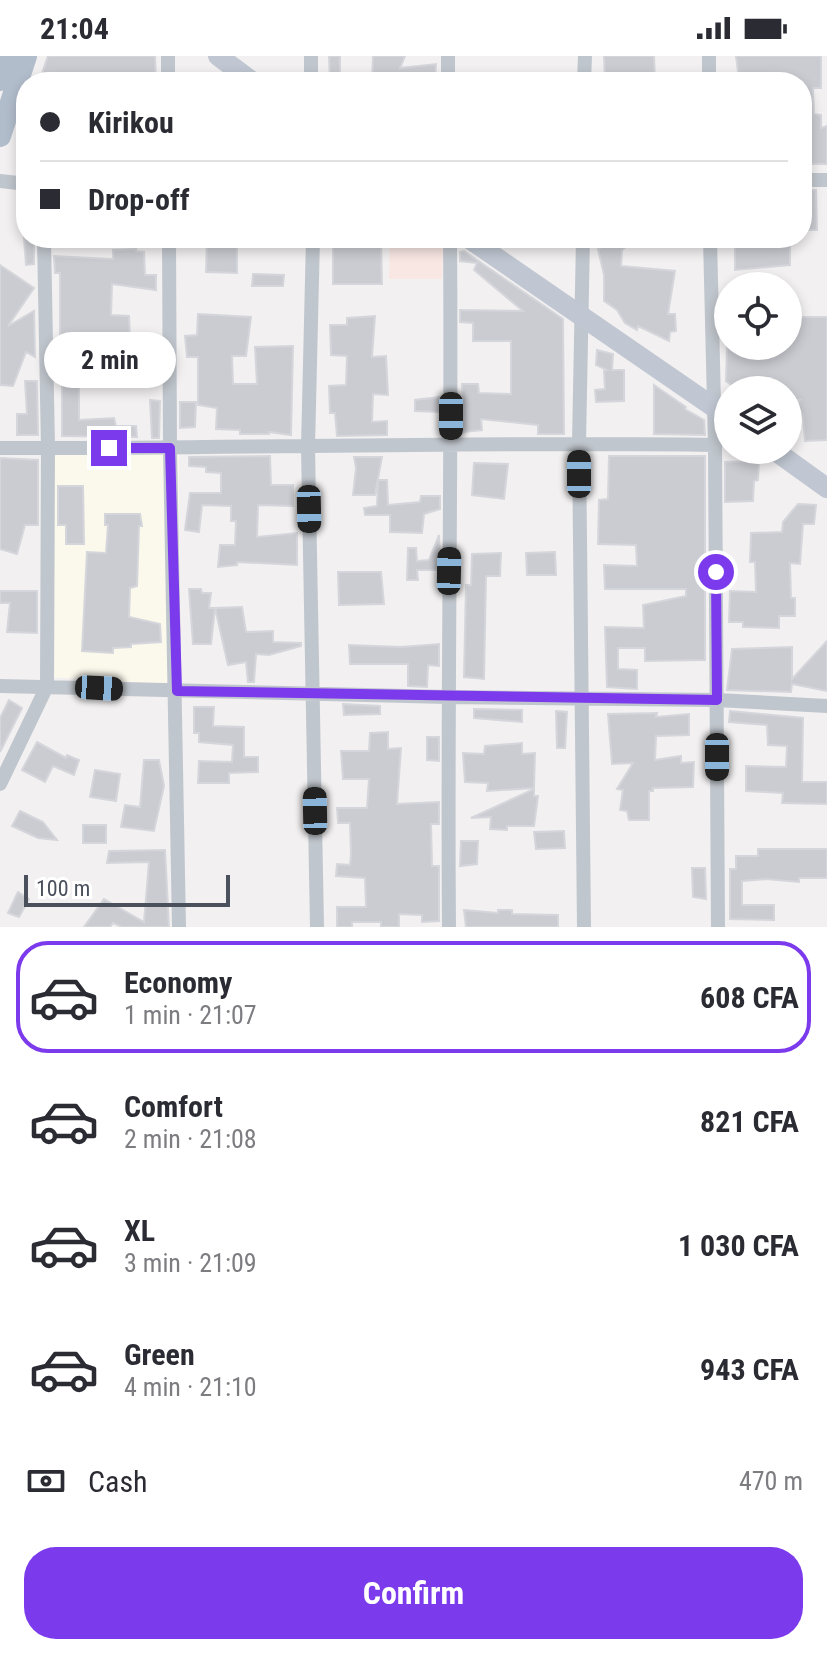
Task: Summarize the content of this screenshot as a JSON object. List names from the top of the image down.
{
  "scale_bar": "100 m",
  "page": {
    "status": "21:04",
    "banner": ["Kirikou", "Drop-off"],
    "bubble": "2 min",
    "scale": "100 m",
    "list": [
      {
        "name": "Economy",
        "note": "1 min · 21:07",
        "value": "608 CFA"
      },
      {
        "name": "Comfort",
        "note": "2 min · 21:08",
        "value": "821 CFA"
      },
      {
        "name": "XL",
        "note": "3 min · 21:09",
        "value": "1 030 CFA"
      },
      {
        "name": "Green",
        "note": "4 min · 21:10",
        "value": "943 CFA"
      }
    ],
    "pay": ["Cash", "470 m"],
    "buttons": "Confirm"
  }
}
